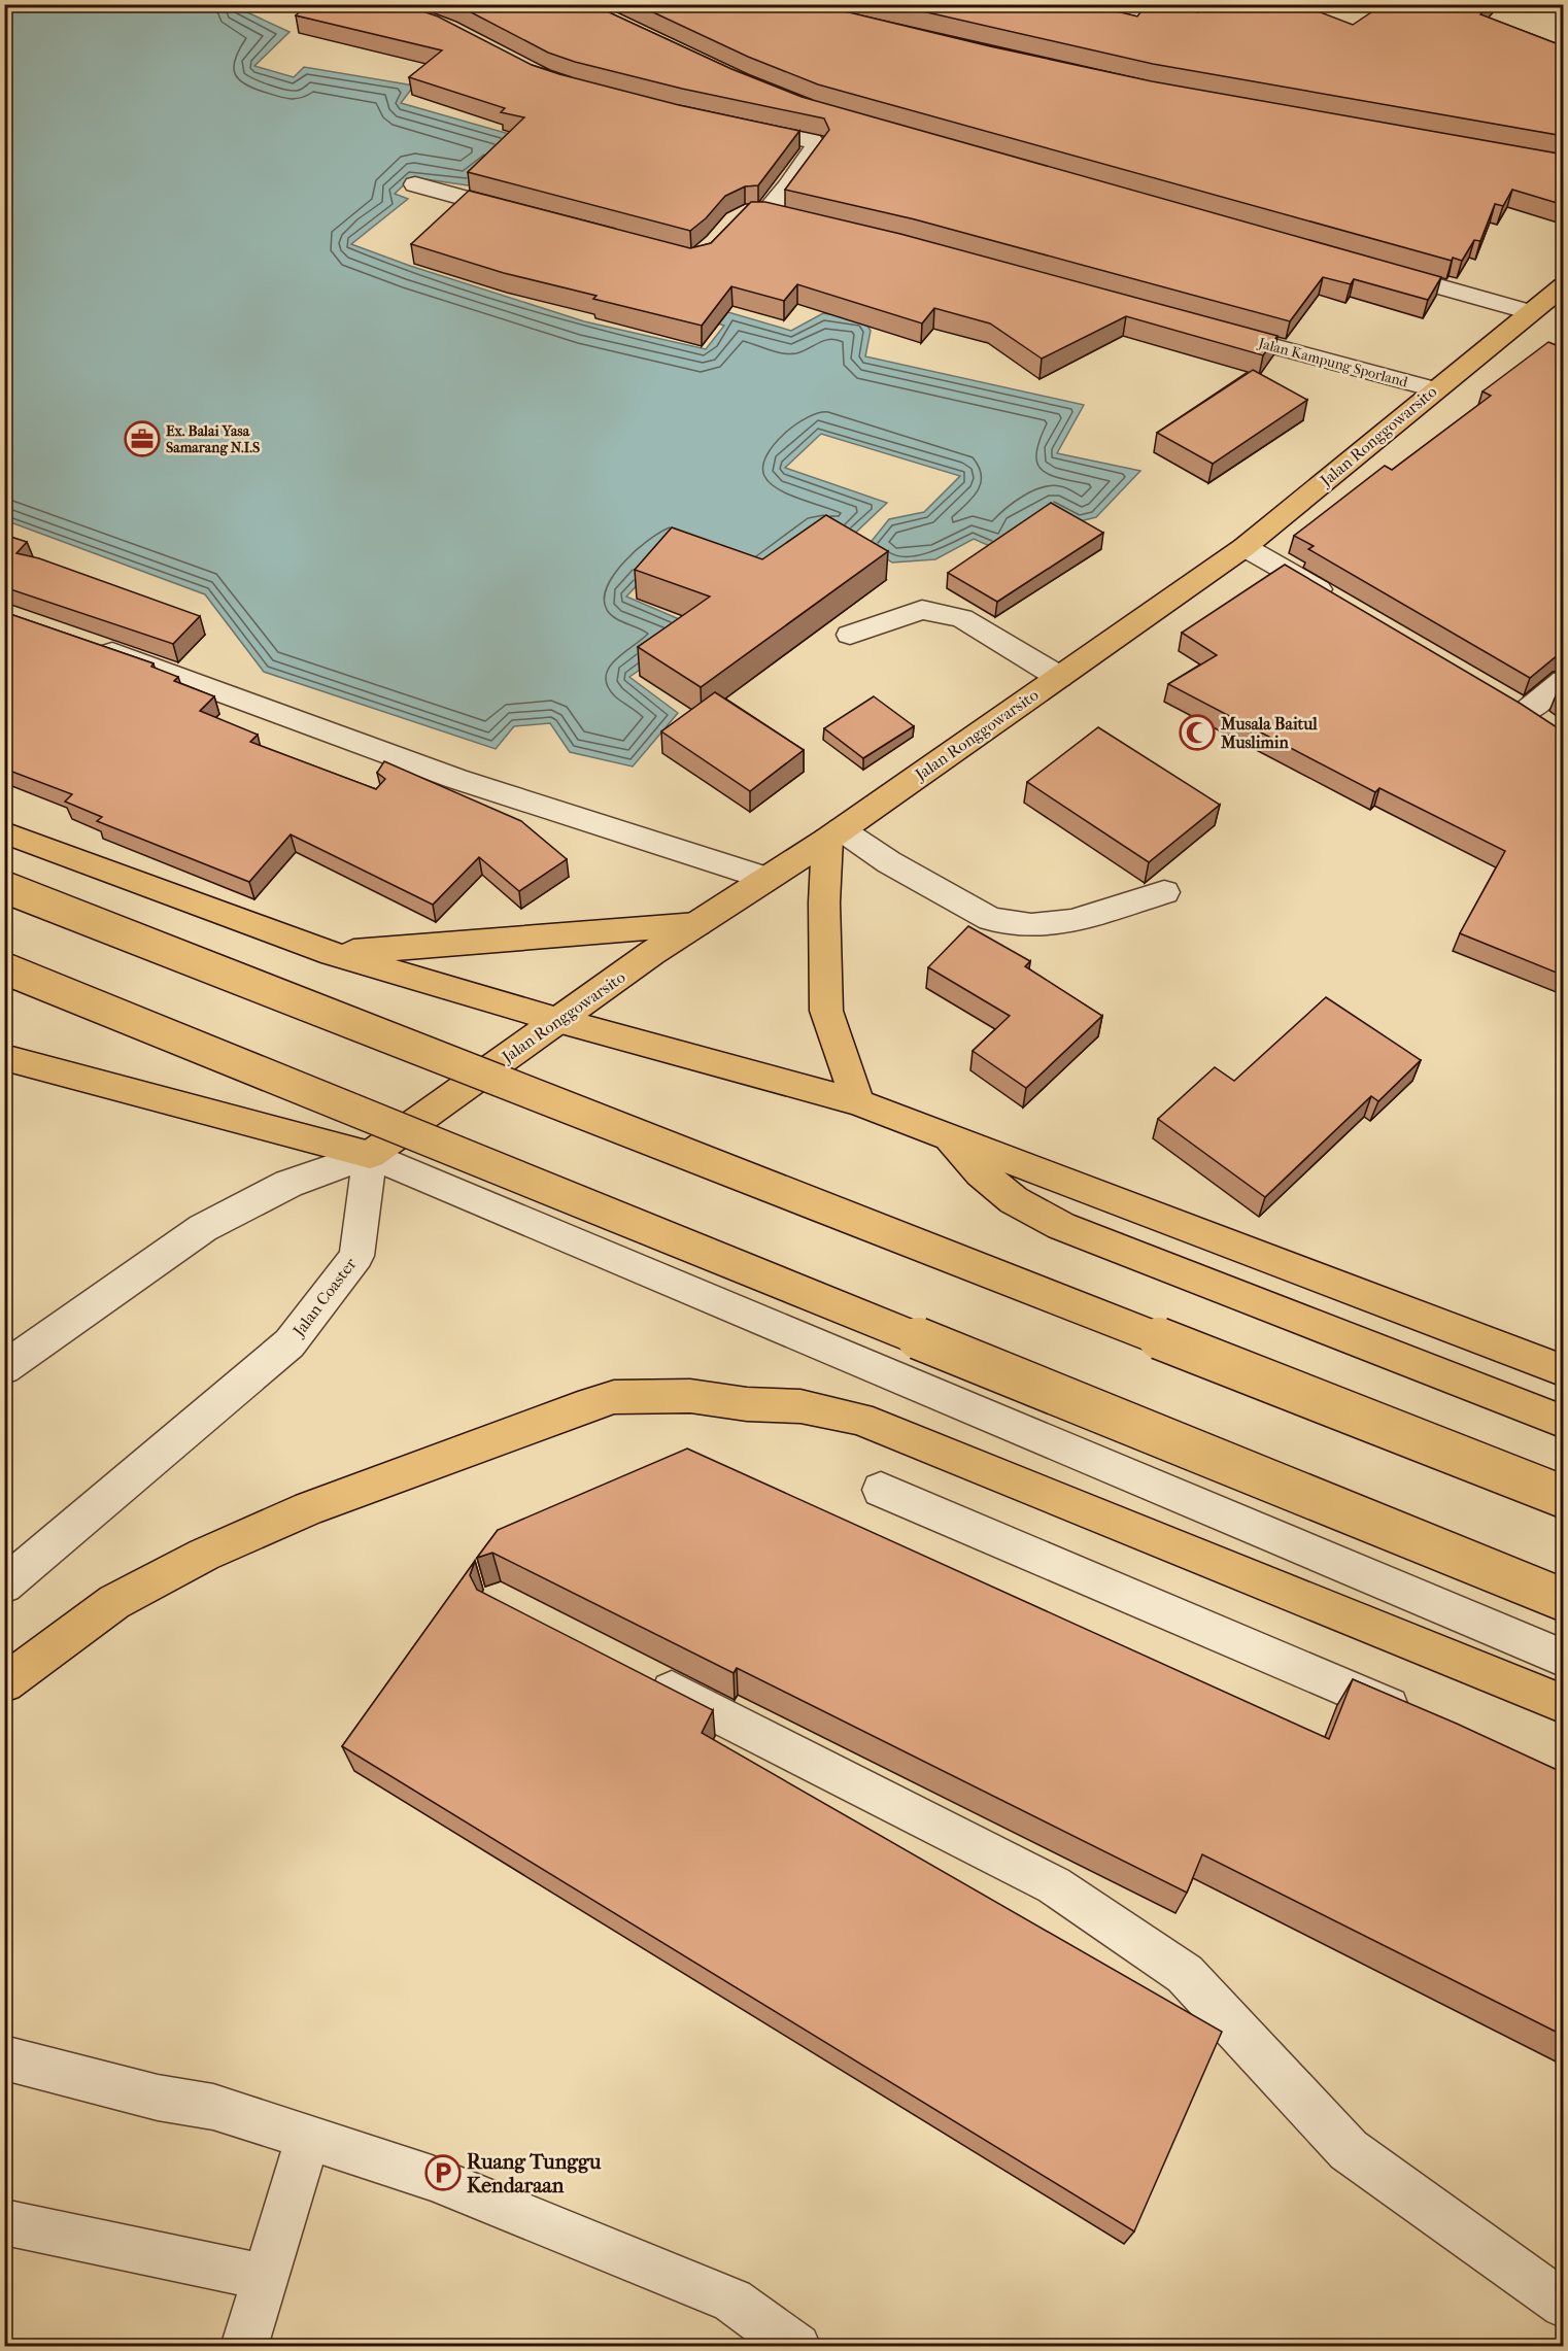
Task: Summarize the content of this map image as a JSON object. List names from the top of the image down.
{
  "streets": {
    "main road": ["Jalan Ronggowarsito"],
    "street": ["Jalan Kampung Sporland", "Jalan Coaster"]
  },
  "crossings": [
    ["Jalan Kampung Sporland", "Jalan Ronggowarsito"],
    ["Jalan Ronggowarsito", "Jalan Coaster"]
  ],
  "places": {
    "office": ["Ex. Balai Yasa Samarang N.I.S"],
    "mosque": ["Musala Baitul Muslimin"],
    "parking": ["Ruang Tunggu Kendaraan"]
  }
}
